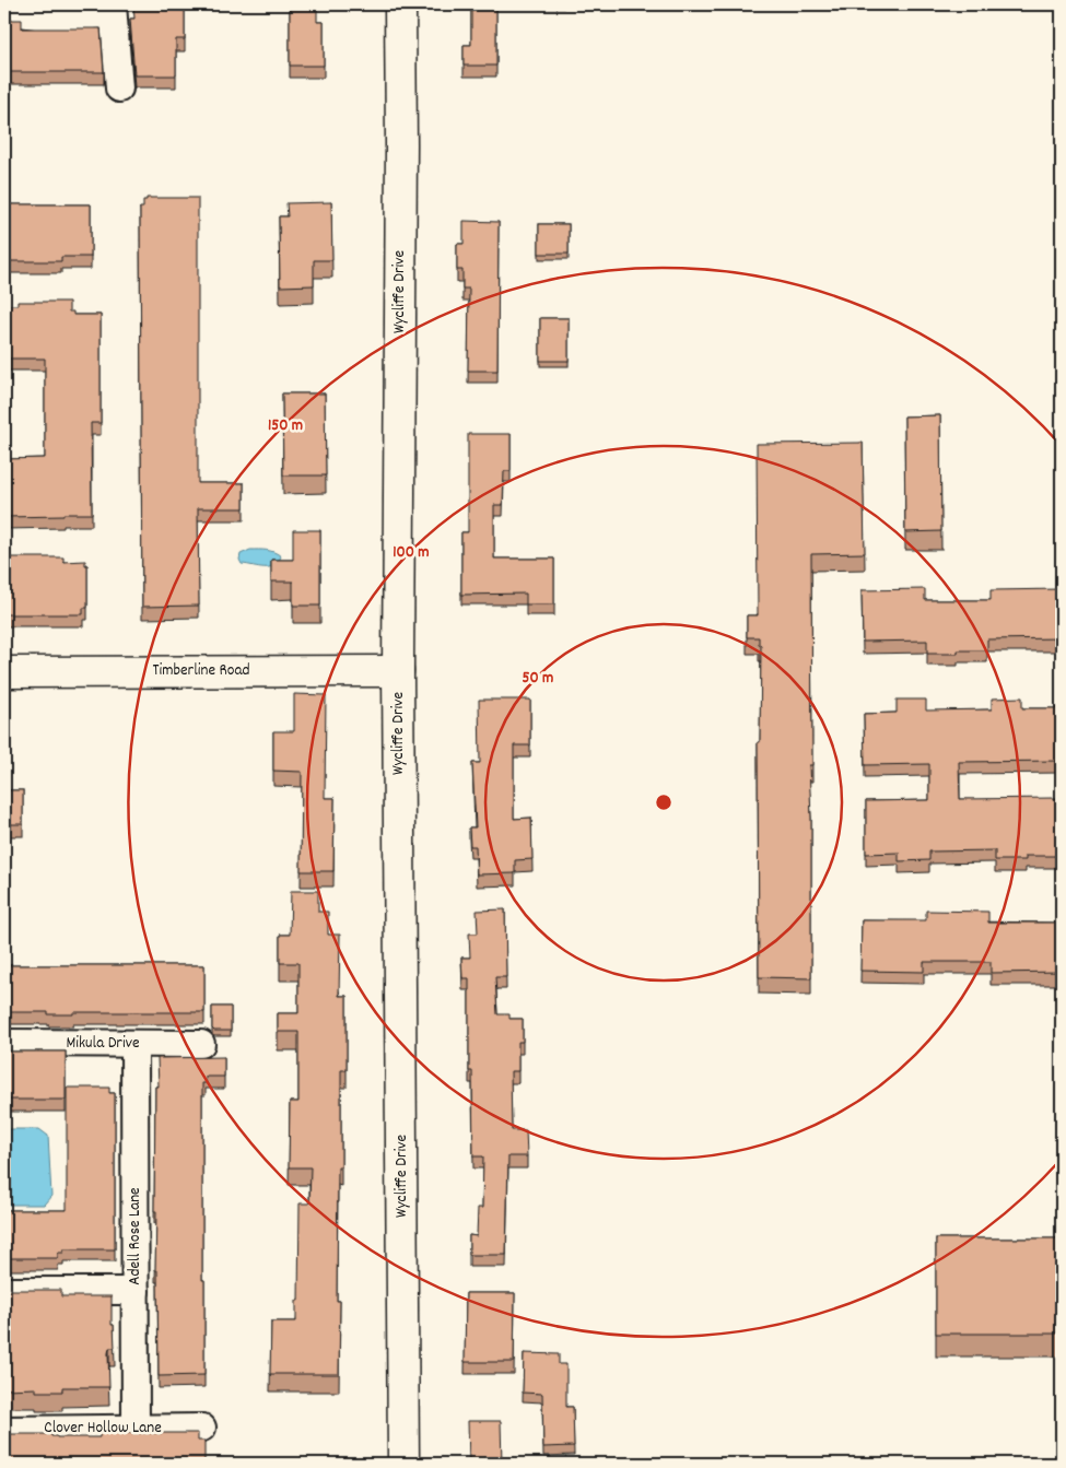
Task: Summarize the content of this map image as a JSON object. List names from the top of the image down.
{
  "streets": {
    "street": [
      "Wycliffe Drive",
      "Timberline Road",
      "Mikula Drive",
      "Adell Rose Lane",
      "Clover Hollow Lane"
    ]
  },
  "crossings": [
    ["Wycliffe Drive", "Timberline Road"],
    ["Mikula Drive", "Adell Rose Lane"],
    ["Adell Rose Lane", "Clover Hollow Lane"]
  ],
  "rings": ["150 m", "100 m", "50 m"]
}
